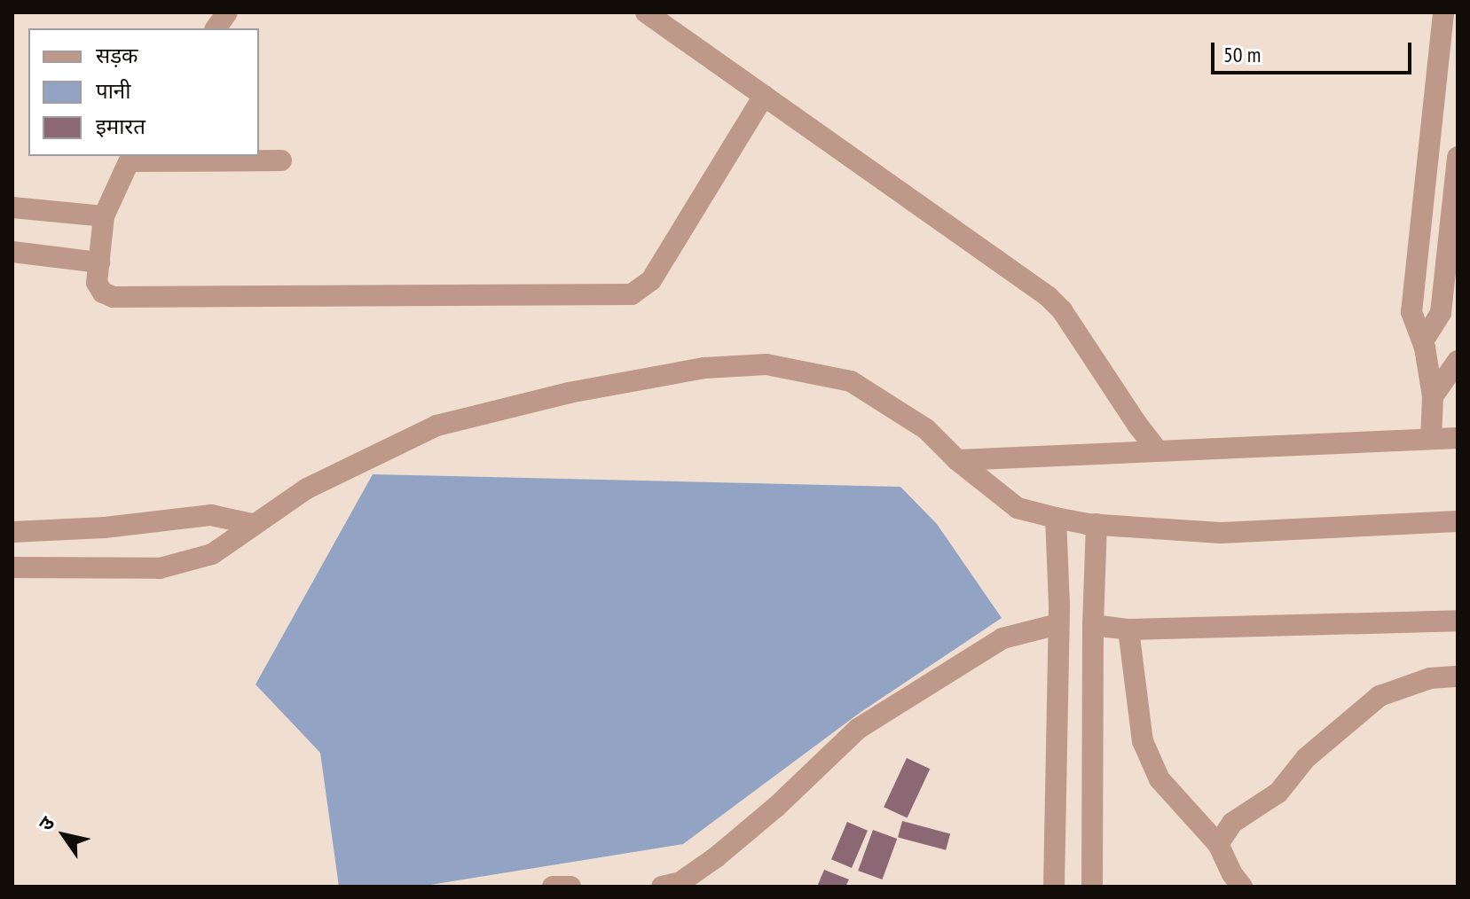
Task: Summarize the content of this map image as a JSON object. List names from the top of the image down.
{
  "legend": ["सड़क", "पानी", "इमारत"],
  "scale_bar": "50 m",
  "north": "top left"
}
